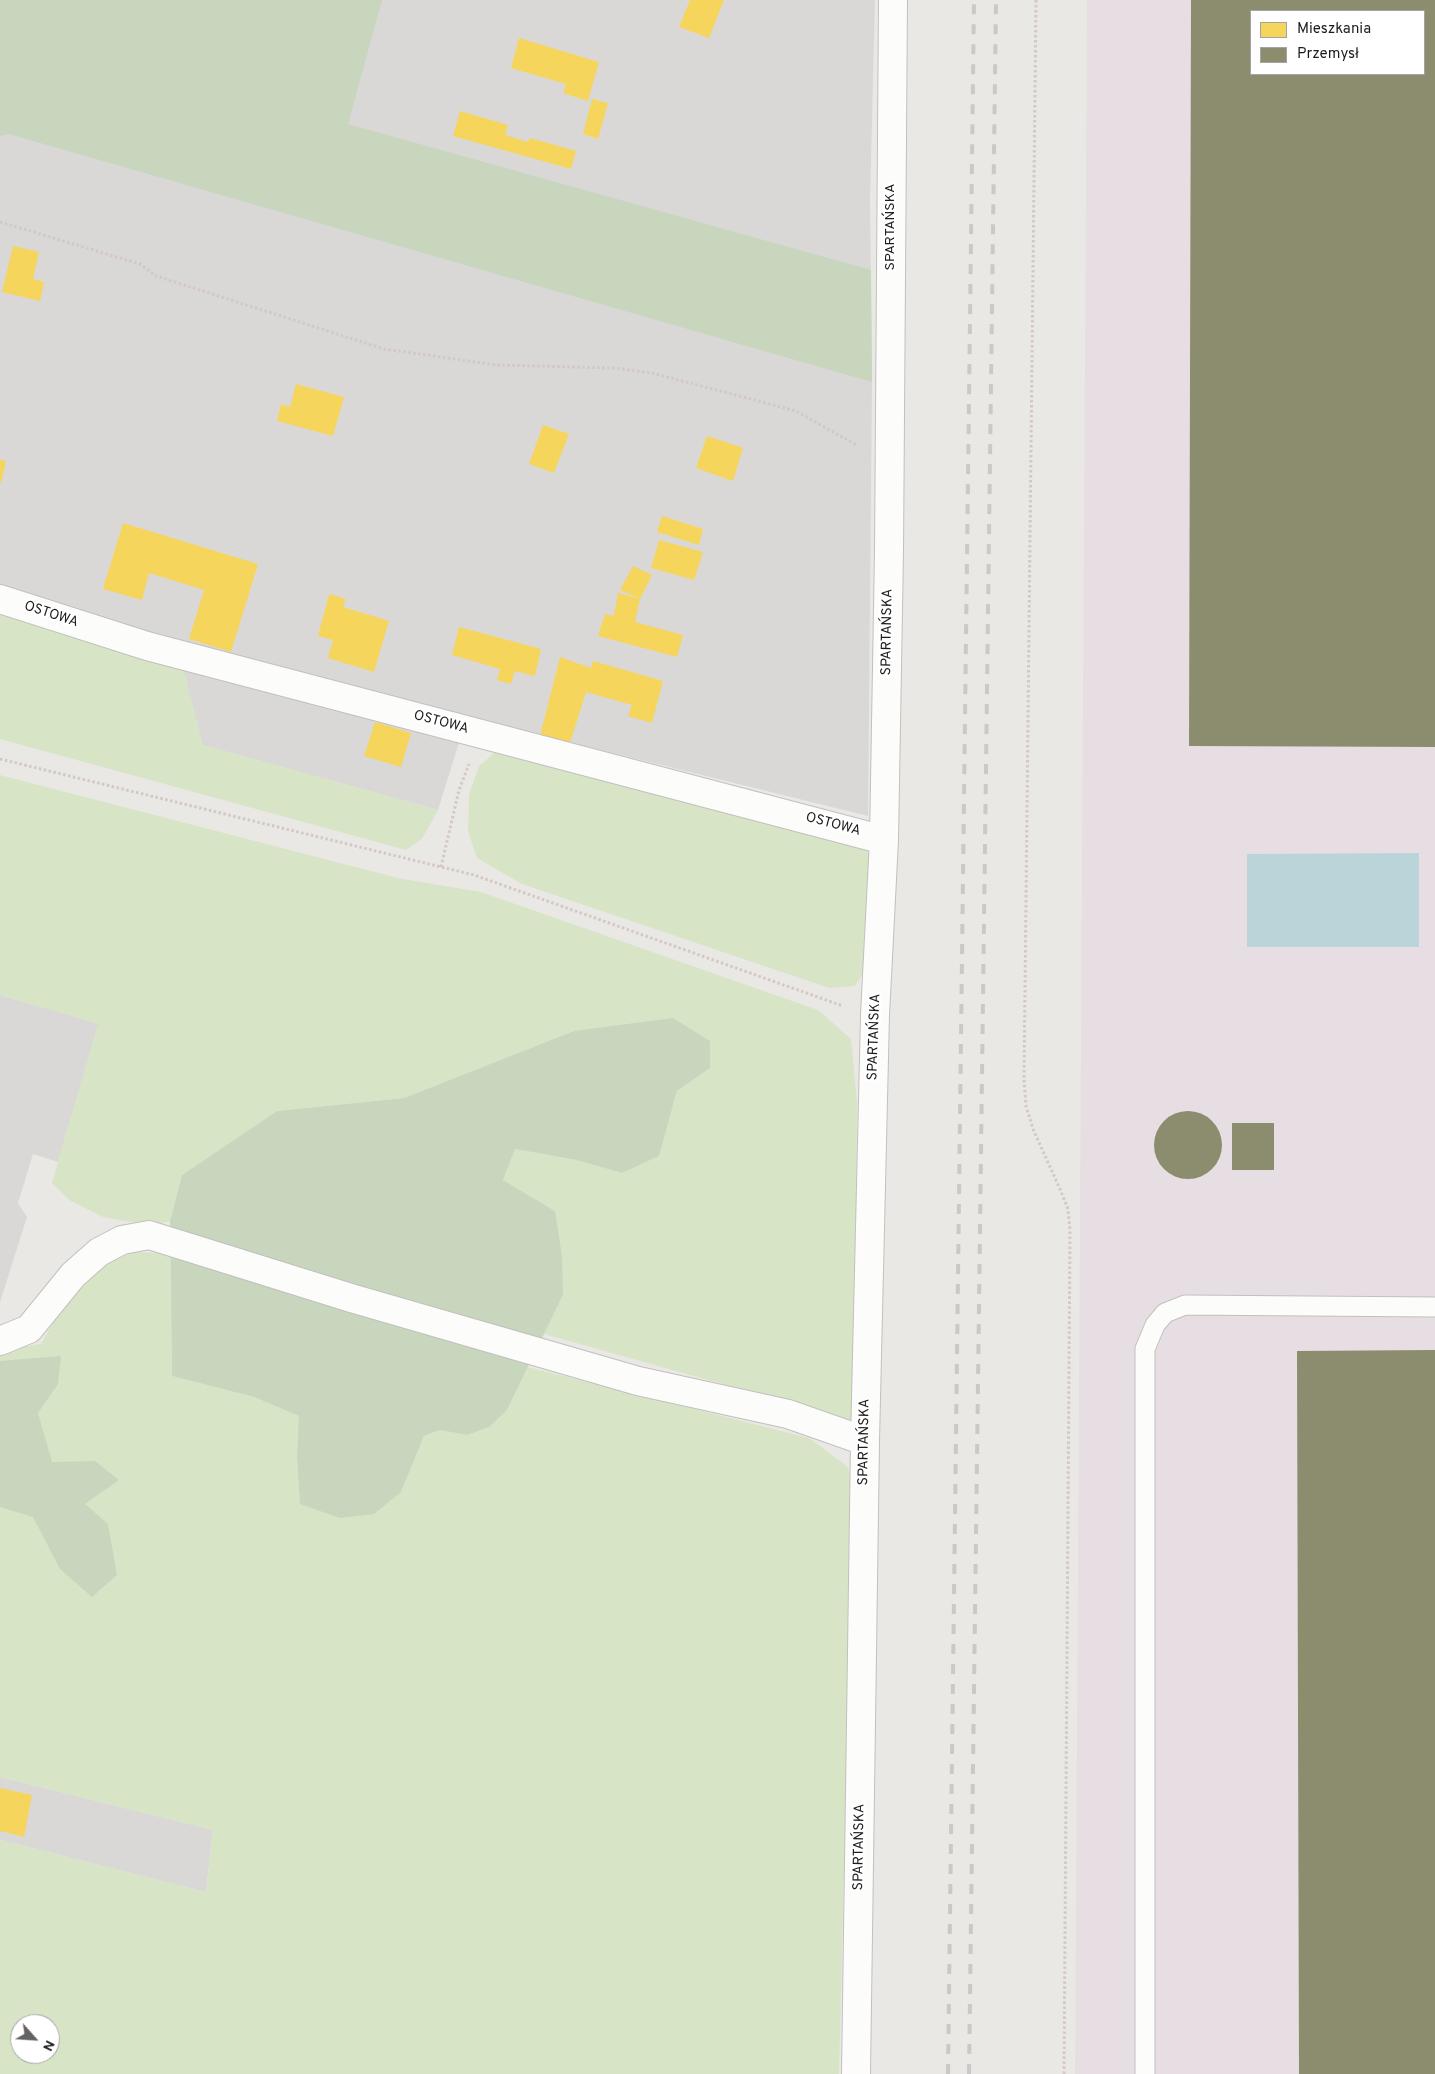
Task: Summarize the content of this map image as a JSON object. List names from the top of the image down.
{
  "streets": {
    "street": ["SPARTAŃSKA", "OSTOWA"]
  },
  "crossings": [
    ["SPARTAŃSKA", "OSTOWA"]
  ],
  "legend": ["Mieszkania", "Przemysł"],
  "north": "bottom right"
}
